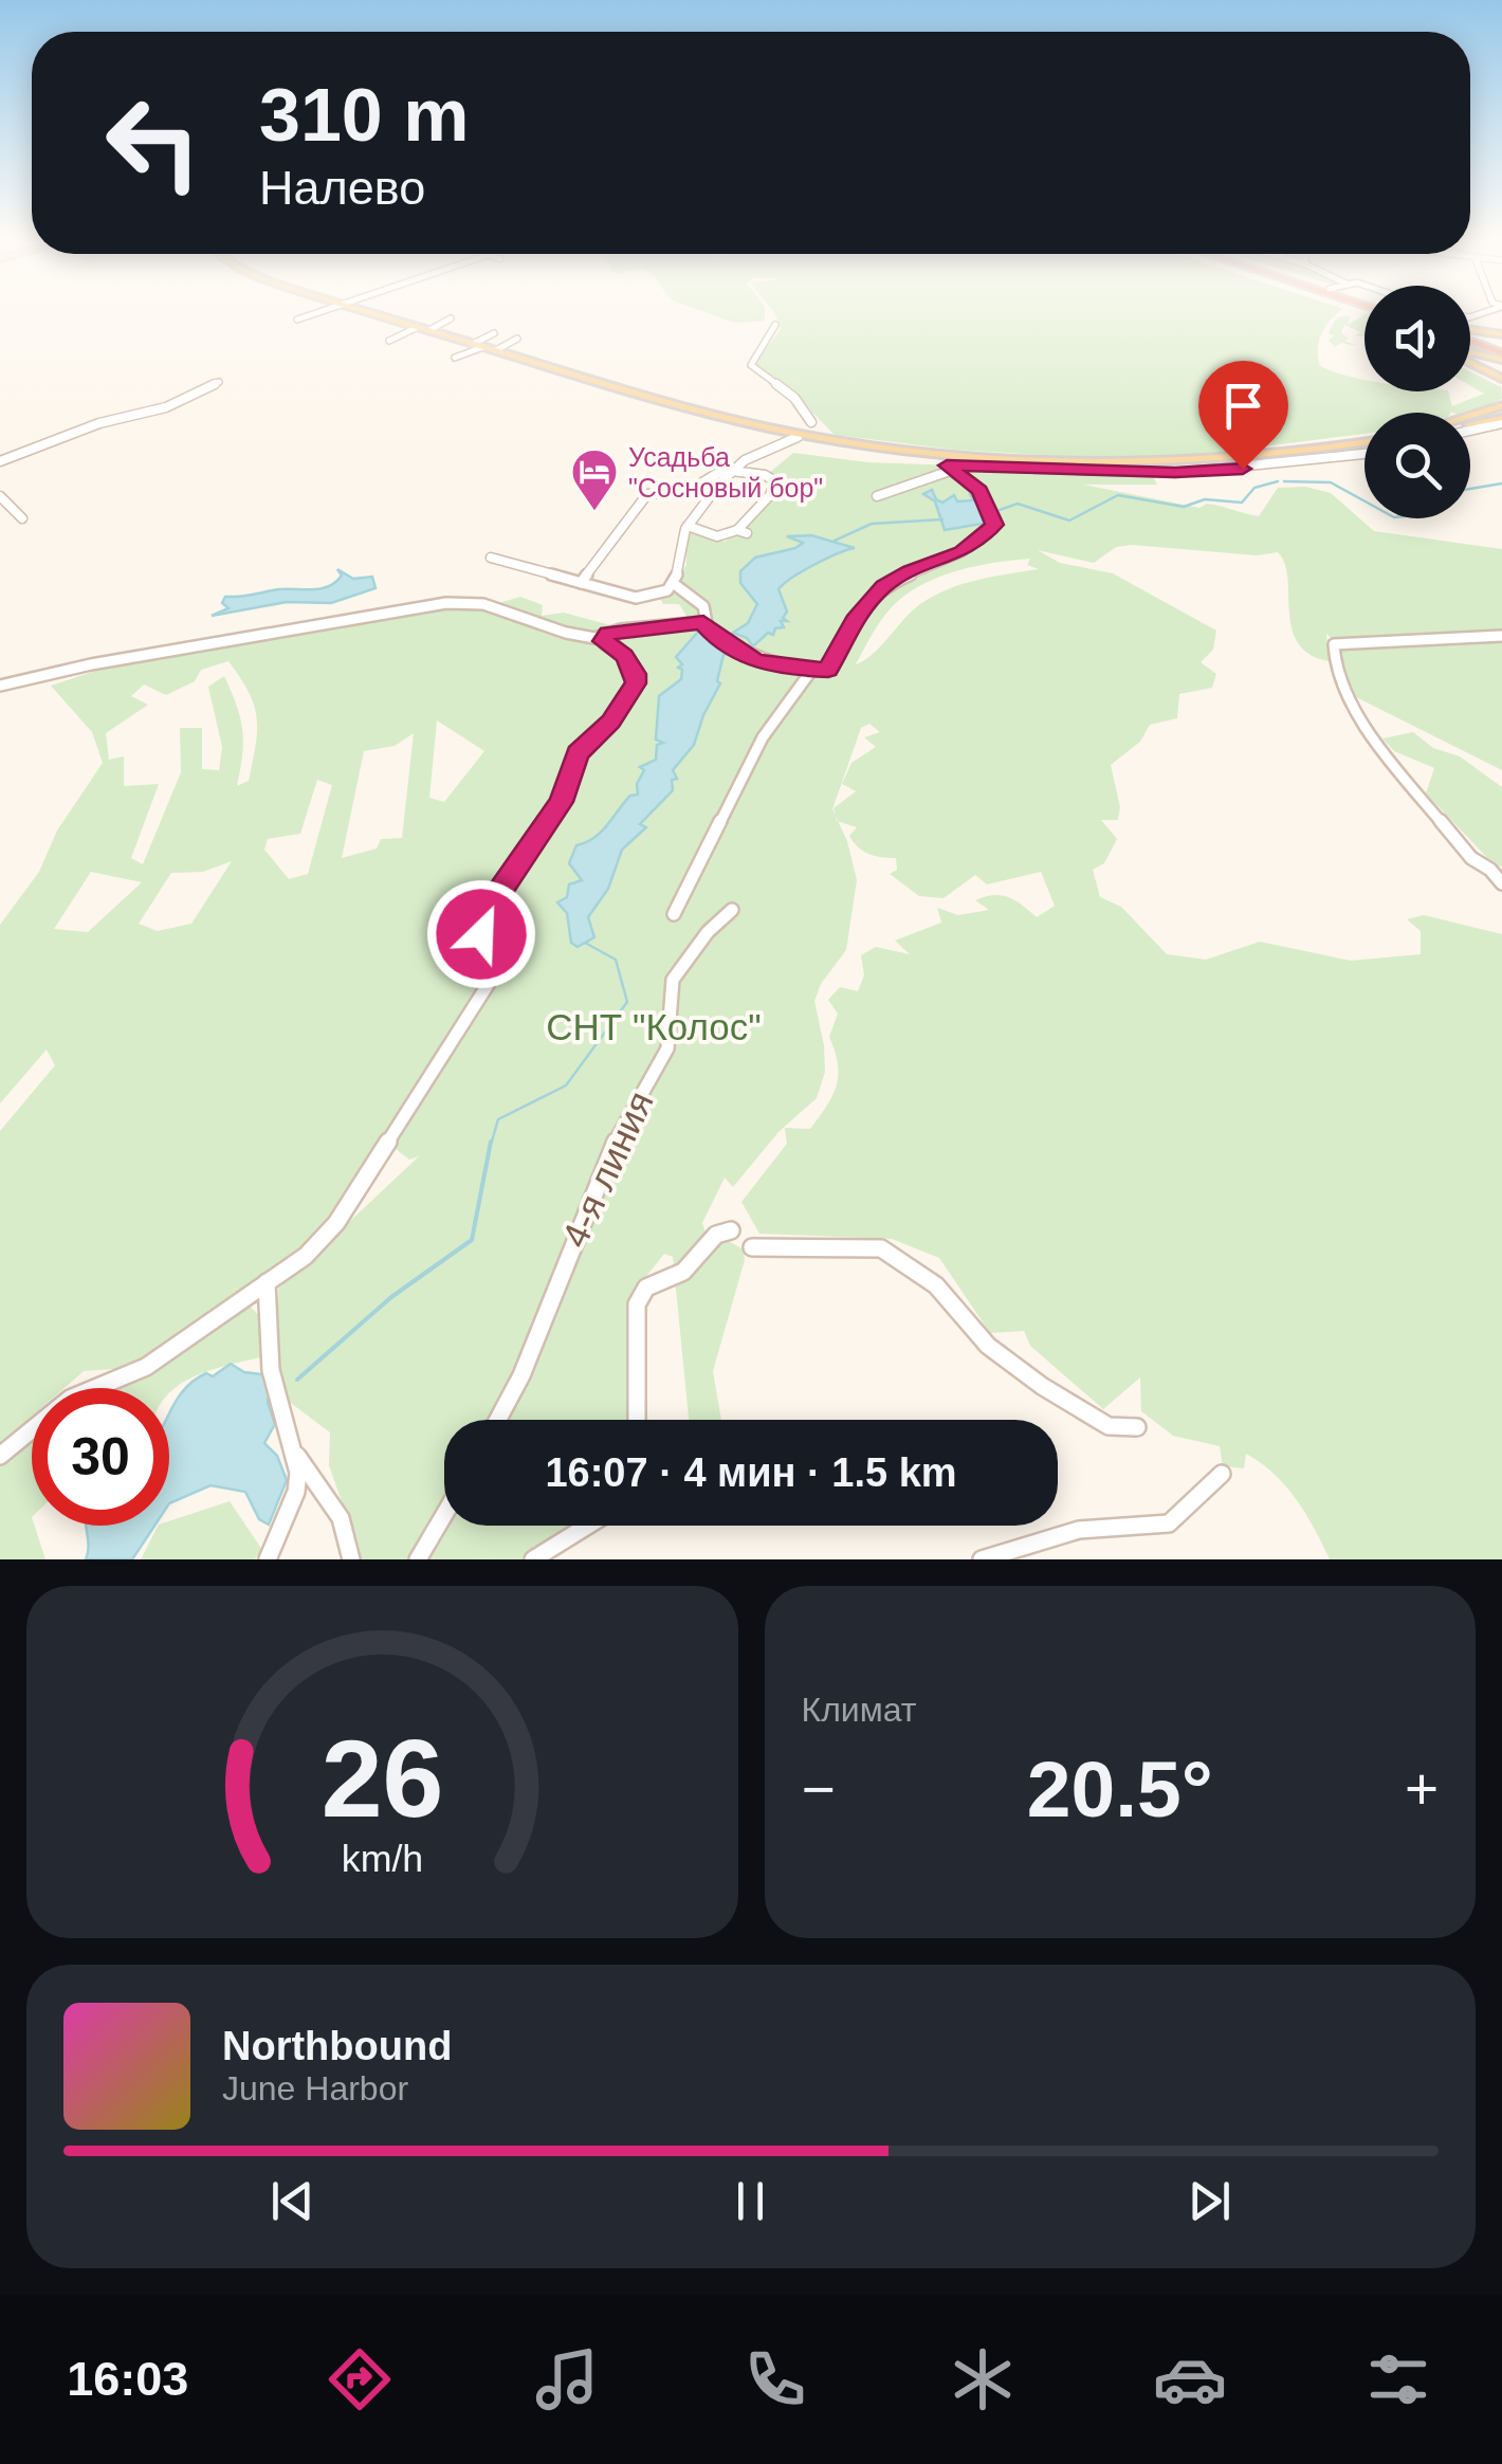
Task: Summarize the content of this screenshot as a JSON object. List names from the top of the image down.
{
  "streets": {
    "street": ["4-я линия"]
  },
  "parks": ["СНТ \"Колос\""],
  "places": {
    "hotel": ["Усадьба \"Сосновый бор\""]
  },
  "page": {
    "turn": ["310 m", "Налево"],
    "limit": "30",
    "trip": "16:07 · 4 мин · 1.5 km",
    "tile": "Климат",
    "heat": ["−", "20.5°", "+"],
    "song": ["Northbound", "June Harbor"],
    "tabs": "16:03",
    "gauge": ["26", "km/h"]
  }
}
